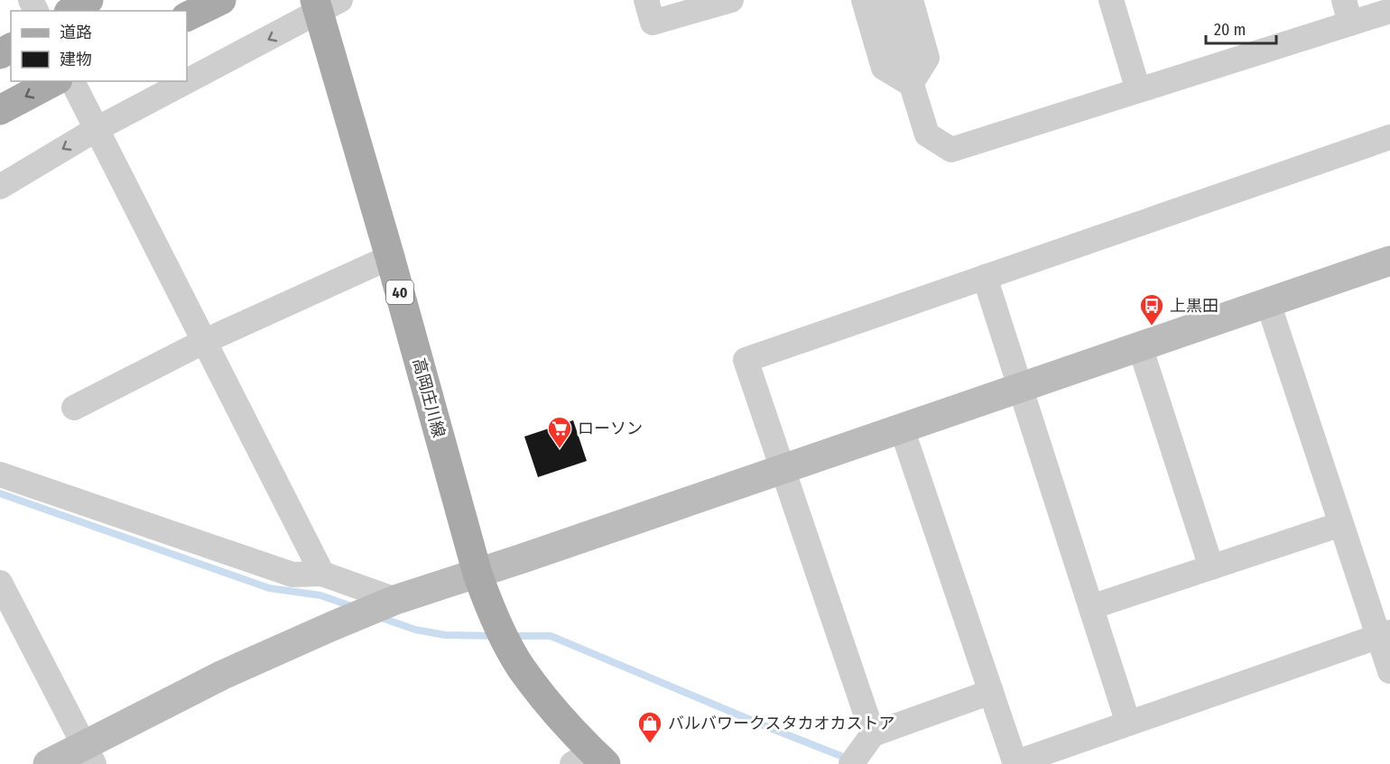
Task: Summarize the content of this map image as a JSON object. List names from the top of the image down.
{
  "streets": {
    "main road": ["40", "高岡庄川線"]
  },
  "places": {
    "bus stop": ["上黒田"],
    "supermarket": ["ローソン"],
    "shop": ["バルバワークスタカオカストア"]
  },
  "legend": ["道路", "建物"],
  "scale_bar": "20 m"
}
